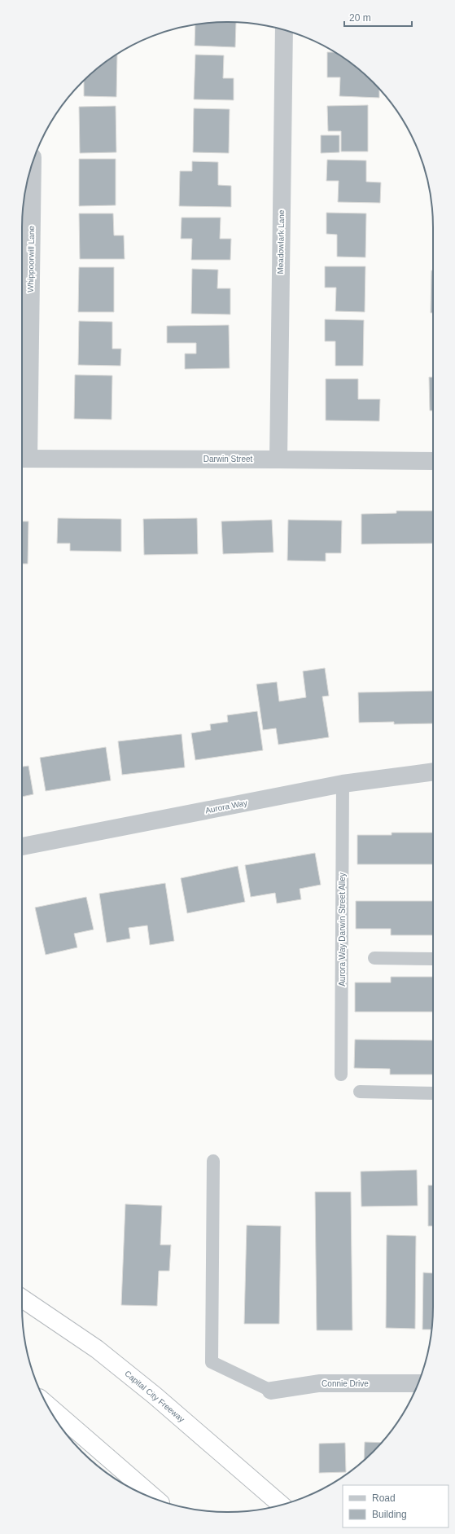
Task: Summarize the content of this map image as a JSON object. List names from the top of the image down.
{
  "streets": {
    "highway": ["Capital City Freeway"],
    "street": [
      "Meadowlark Lane",
      "Whippoorwill Lane",
      "Darwin Street",
      "Aurora Way",
      "Connie Drive"
    ],
    "lane": ["Aurora Way Darwin Street Alley"]
  },
  "crossings": [
    ["Meadowlark Lane", "Darwin Street"],
    ["Whippoorwill Lane", "Darwin Street"],
    ["Aurora Way", "Aurora Way Darwin Street Alley"]
  ],
  "legend": ["Road", "Building"],
  "scale_bar": "20 m"
}
